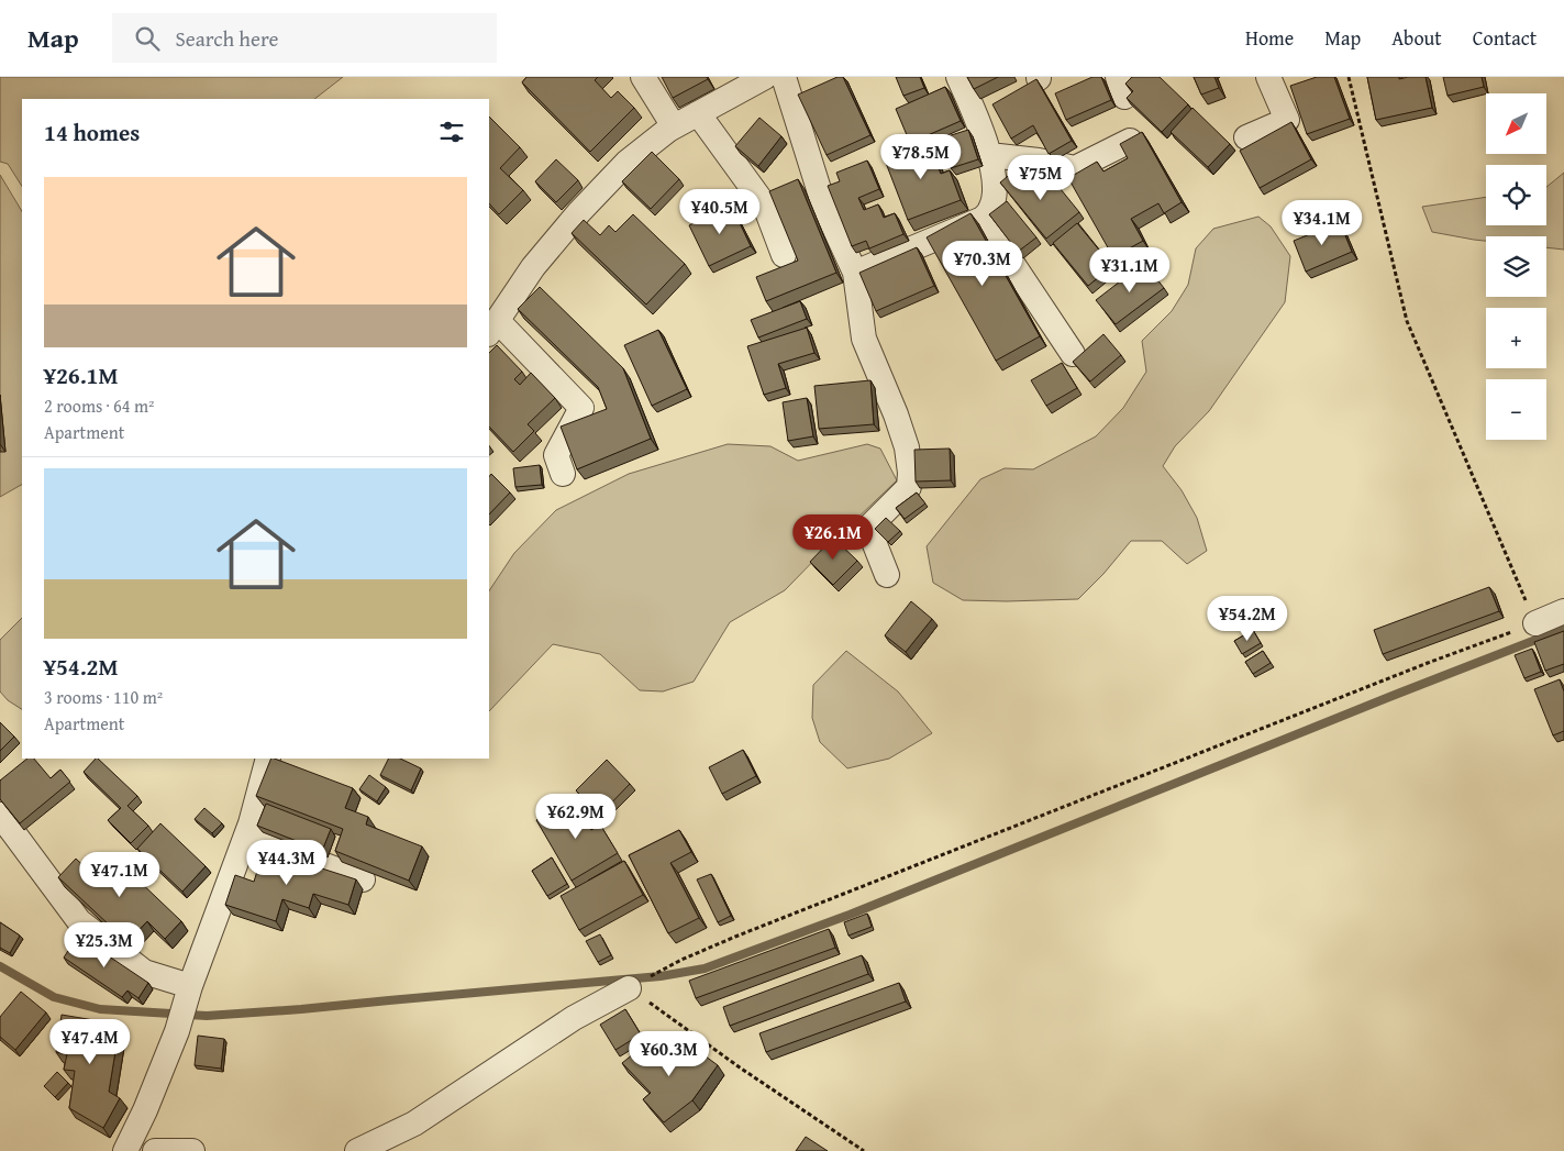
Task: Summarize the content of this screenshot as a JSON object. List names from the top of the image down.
{
  "north": "bottom left",
  "page": {
    "header": "Map",
    "search": "Search here",
    "nav": [
      "Home",
      "Map",
      "About",
      "Contact"
    ],
    "map_buttons": ["+", "−"],
    "heading": "14 homes",
    "price": [
      "¥78.5M",
      "¥75M",
      "¥40.5M",
      "¥34.1M",
      "¥70.3M",
      "¥31.1M",
      "¥26.1M",
      "¥54.2M",
      "¥62.9M",
      "¥44.3M",
      "¥47.1M",
      "¥25.3M",
      "¥47.4M",
      "¥60.3M"
    ],
    "list": [
      {
        "name": "¥26.1M",
        "note": "2 rooms · 64 m² · Apartment"
      },
      {
        "name": "¥54.2M",
        "note": "3 rooms · 110 m² · Apartment"
      }
    ]
  }
}
